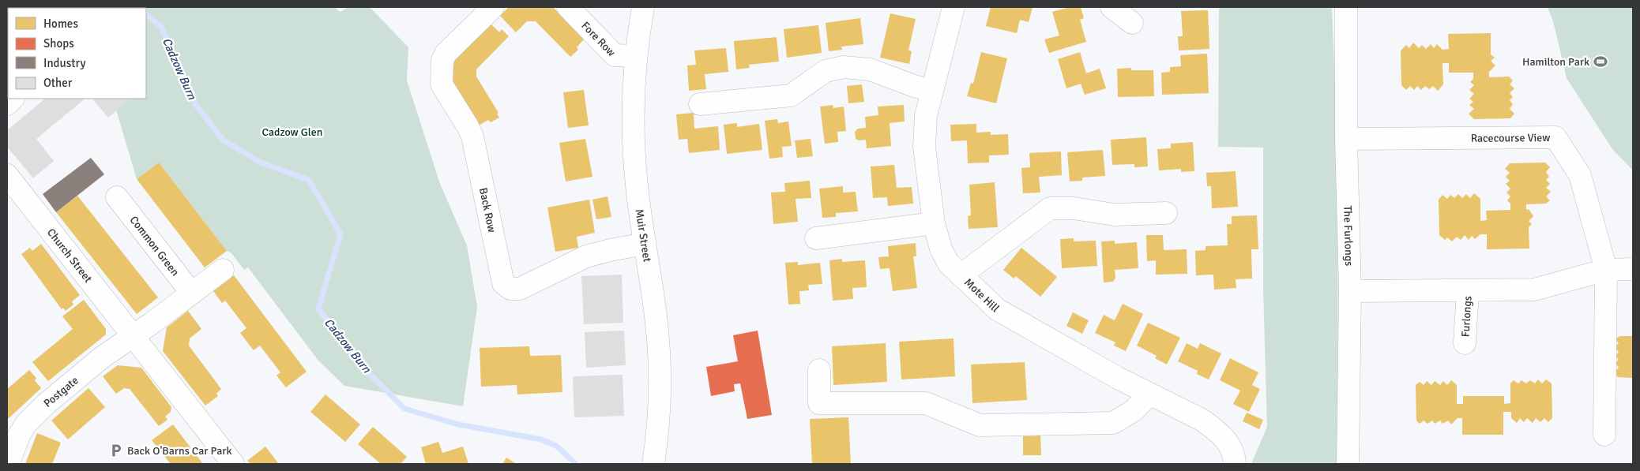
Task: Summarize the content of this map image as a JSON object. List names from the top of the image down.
{
  "streets": {
    "street": [
      "Fore Row",
      "Racecourse View",
      "Back Row",
      "Muir Street",
      "The Furlongs",
      "Common Green",
      "Church Street",
      "Mote Hill",
      "Furlongs",
      "Postgate"
    ]
  },
  "crossings": [
    ["Fore Row", "Muir Street"],
    ["Racecourse View", "The Furlongs"],
    ["Back Row", "Muir Street"],
    ["Church Street", "Postgate"]
  ],
  "water": ["Cadzow Burn"],
  "parks": ["Cadzow Glen"],
  "places": {
    "sports": ["Hamilton Park"],
    "parking": ["Back O'Barns Car Park"]
  },
  "legend": [
    "Homes",
    "Shops",
    "Industry",
    "Other"
  ]
}
